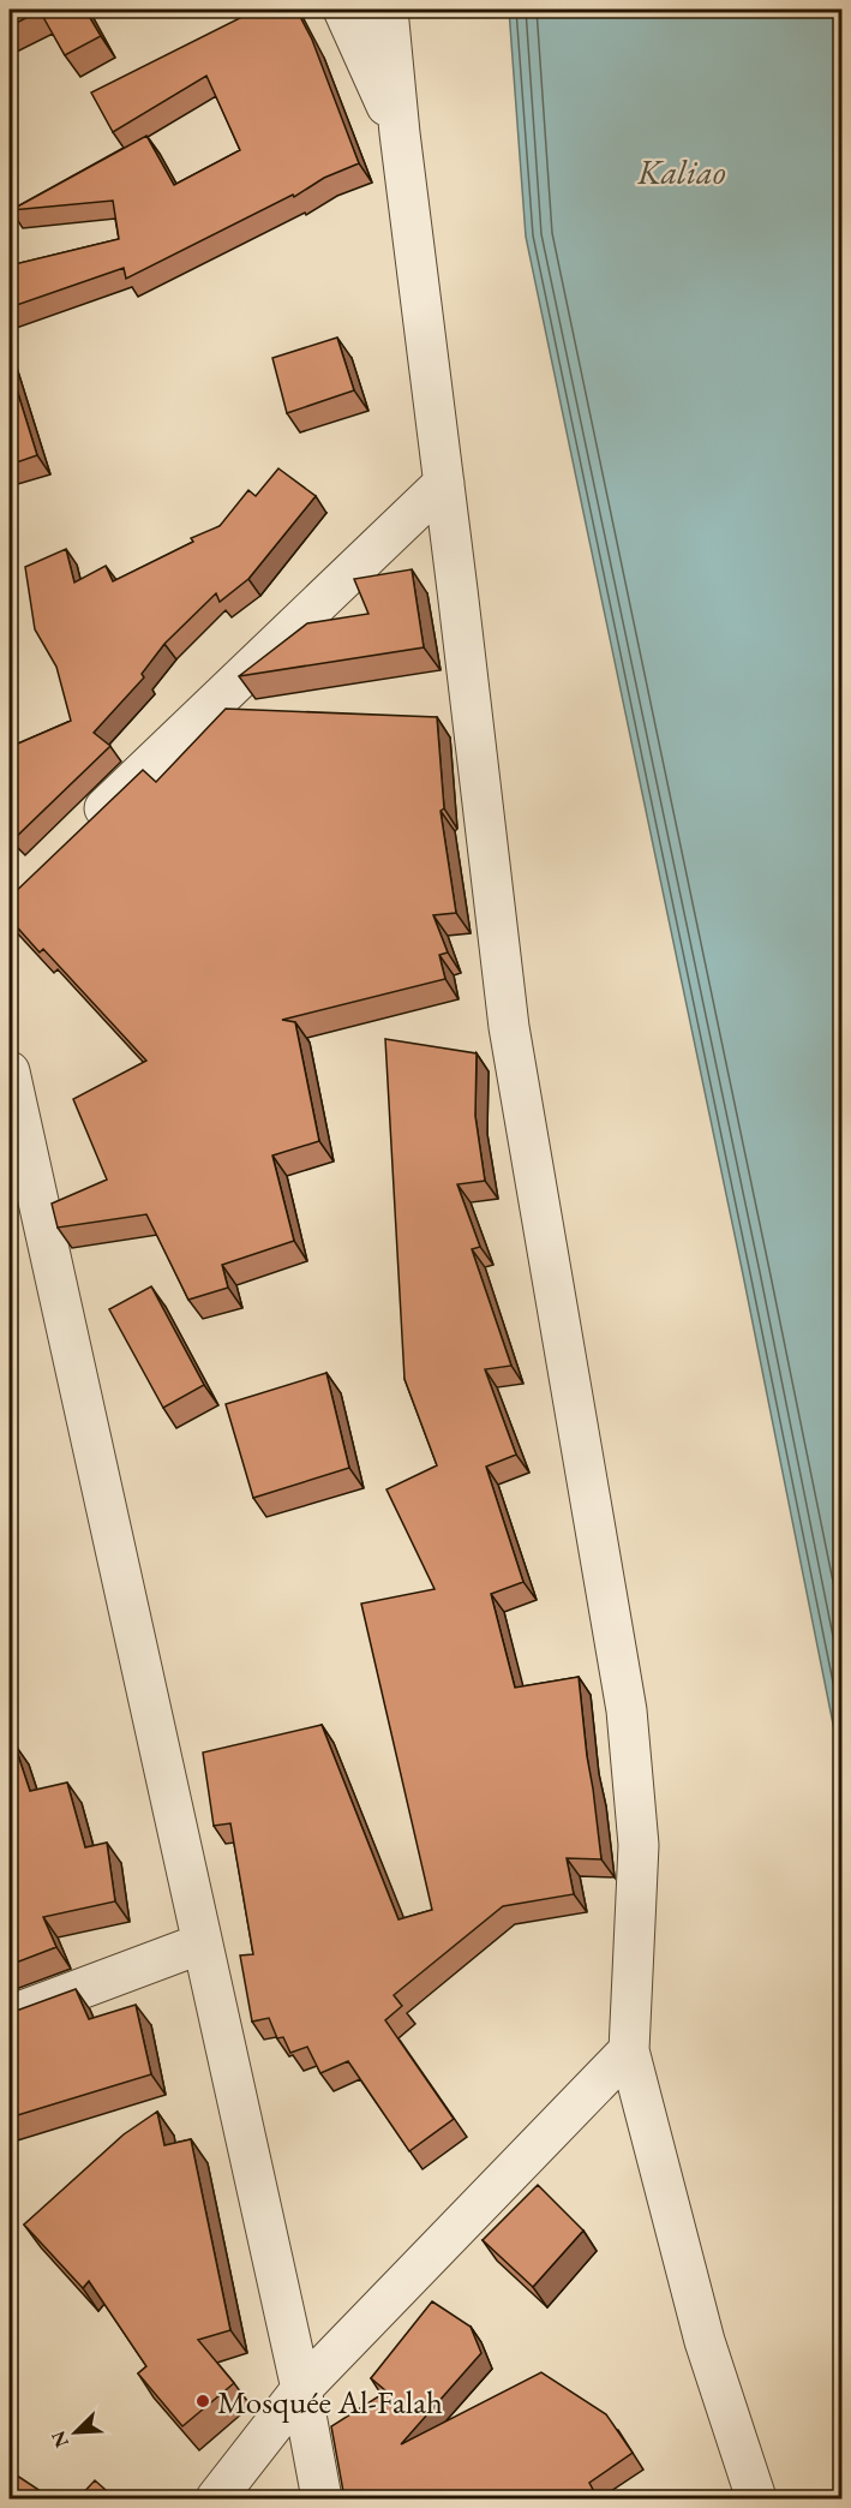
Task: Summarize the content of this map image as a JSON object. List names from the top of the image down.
{
  "water": ["Kaliao"],
  "places": ["Mosquée Al-Falah"],
  "north": "bottom left"
}
